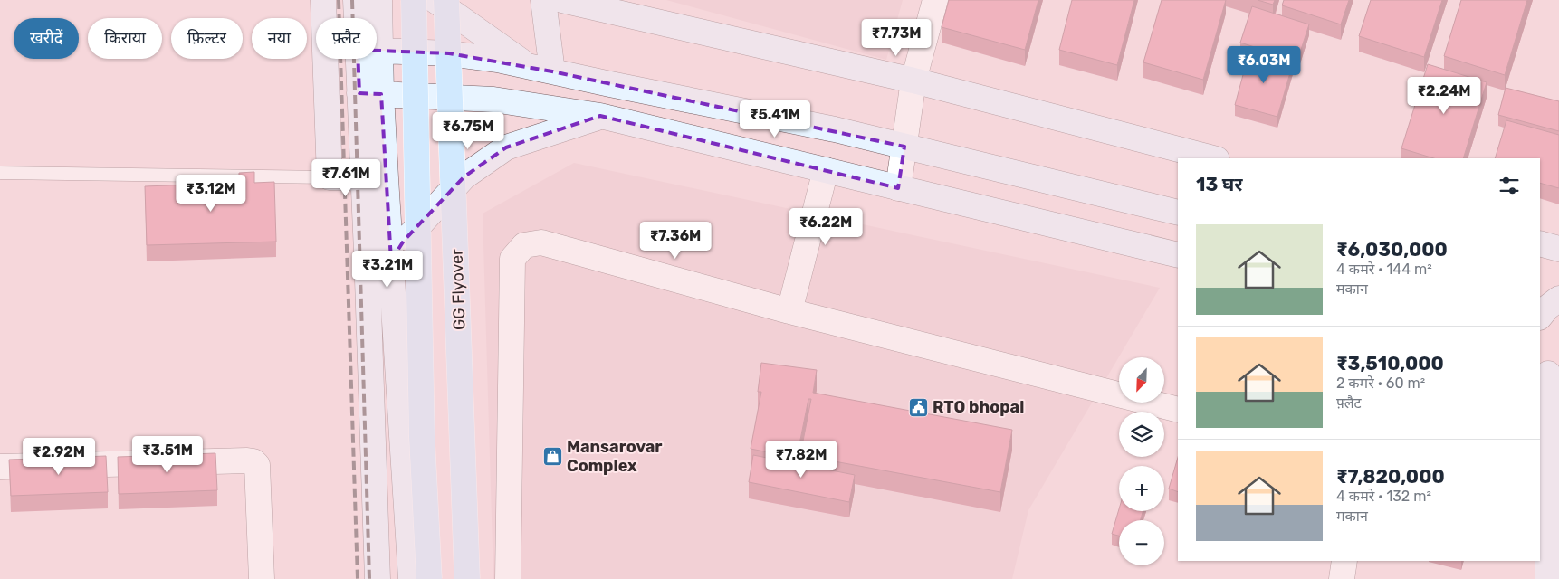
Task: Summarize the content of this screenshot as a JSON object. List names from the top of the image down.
{
  "streets": {
    "main road": ["GG Flyover"]
  },
  "places": {
    "public building": ["RTO bhopal"],
    "shop": ["Mansarovar Complex"]
  },
  "north": "bottom left",
  "page": {
    "chip": [
      "खरीदें",
      "किराया",
      "फ़िल्टर",
      "नया",
      "फ़्लैट"
    ],
    "price": [
      "₹7.73M",
      "₹6.03M",
      "₹2.24M",
      "₹5.41M",
      "₹6.75M",
      "₹7.61M",
      "₹3.12M",
      "₹6.22M",
      "₹7.36M",
      "₹3.21M",
      "₹3.51M",
      "₹2.92M",
      "₹7.82M"
    ],
    "heading": "13 घर",
    "list": [
      {
        "name": "₹6,030,000",
        "note": "4 कमरे · 144 m² · मकान"
      },
      {
        "name": "₹3,510,000",
        "note": "2 कमरे · 60 m² · फ़्लैट"
      },
      {
        "name": "₹7,820,000",
        "note": "4 कमरे · 132 m² · मकान"
      }
    ],
    "map_buttons": ["+", "−"]
  }
}
